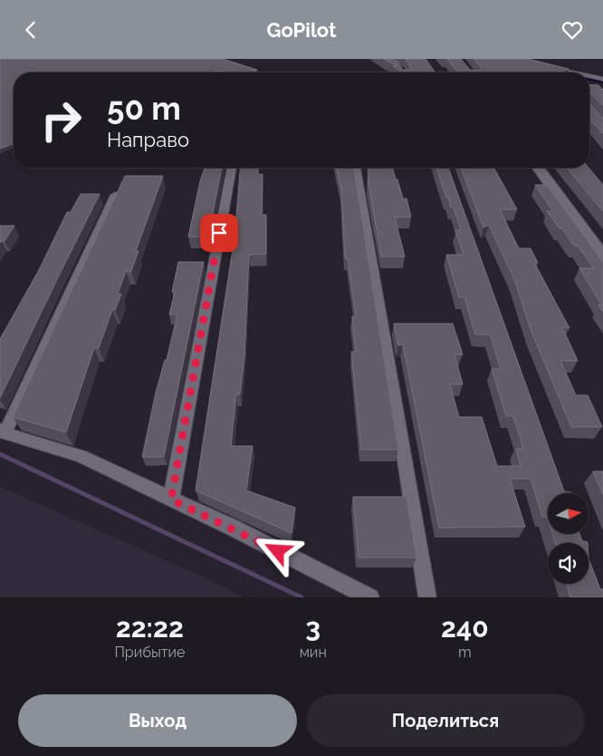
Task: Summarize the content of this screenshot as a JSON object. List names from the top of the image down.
{
  "north": "right",
  "page": {
    "header": "GoPilot",
    "turn": ["50 m", "Направо"],
    "eta": [
      "22:22",
      "Прибытие",
      "3",
      "мин",
      "240",
      "m"
    ],
    "buttons": ["Выход", "Поделиться"]
  }
}
